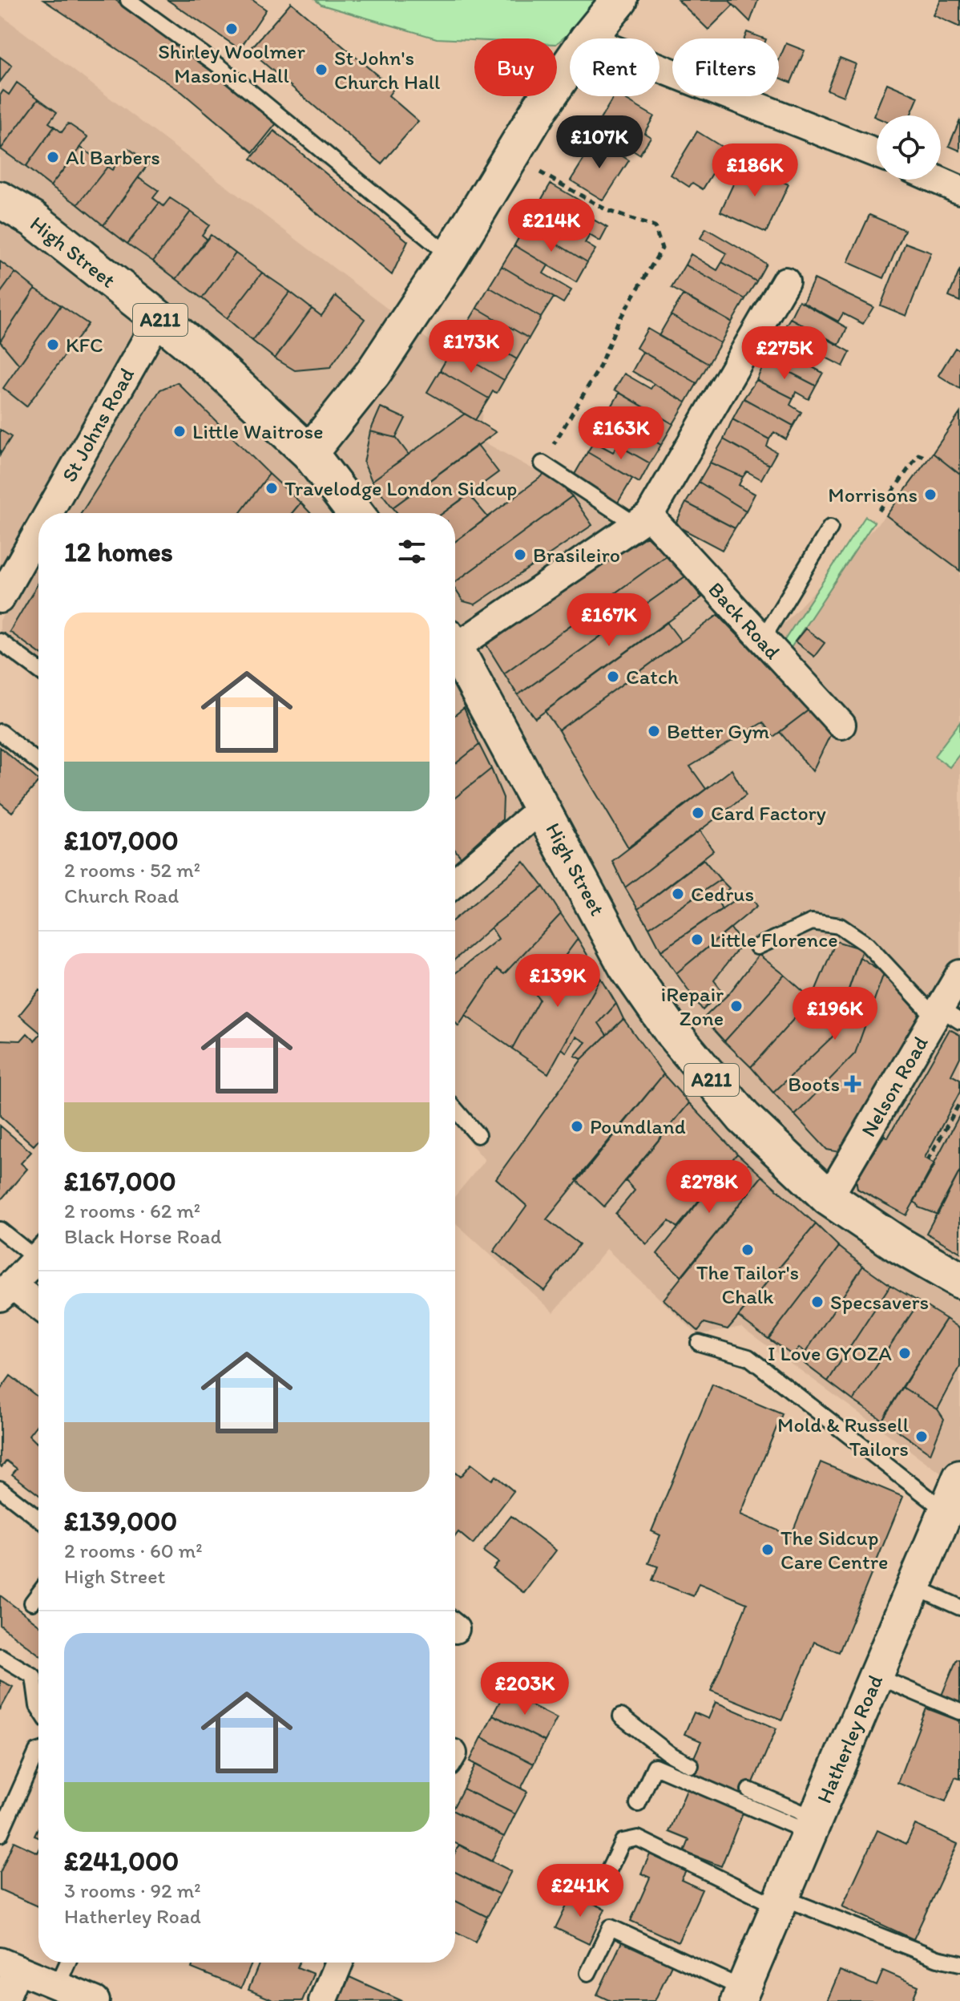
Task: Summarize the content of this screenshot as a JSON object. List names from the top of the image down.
{
  "streets": {
    "main road": ["High Street", "A211"],
    "street": [
      "St Johns Road",
      "Back Road",
      "Nelson Road",
      "Hatherley Road"
    ]
  },
  "crossings": [
    ["High Street", "St Johns Road"],
    ["High Street", "Nelson Road"]
  ],
  "places": {
    "other": [
      "Shirley Woolmer Masonic Hall",
      "St John's Church Hall",
      "Al Barbers",
      "KFC",
      "Little Waitrose",
      "Travelodge London Sidcup",
      "Morrisons",
      "Brasileiro",
      "Catch",
      "Better Gym",
      "Card Factory",
      "Cedrus",
      "Little Florence",
      "iRepair Zone",
      "Poundland",
      "The Tailor's Chalk",
      "Specsavers",
      "I Love GYOZA",
      "Mold & Russell Tailors",
      "The Sidcup Care Centre"
    ],
    "health": ["Boots"]
  },
  "page": {
    "chip": ["Buy", "Rent", "Filters"],
    "price": [
      "£107K",
      "£186K",
      "£214K",
      "£173K",
      "£275K",
      "£163K",
      "£167K",
      "£139K",
      "£196K",
      "£278K",
      "£203K",
      "£241K"
    ],
    "heading": "12 homes",
    "list": [
      {
        "name": "£107,000",
        "note": "2 rooms · 52 m² · Church Road"
      },
      {
        "name": "£167,000",
        "note": "2 rooms · 62 m² · Black Horse Road"
      },
      {
        "name": "£139,000",
        "note": "2 rooms · 60 m² · High Street"
      },
      {
        "name": "£241,000",
        "note": "3 rooms · 92 m² · Hatherley Road"
      }
    ]
  }
}
